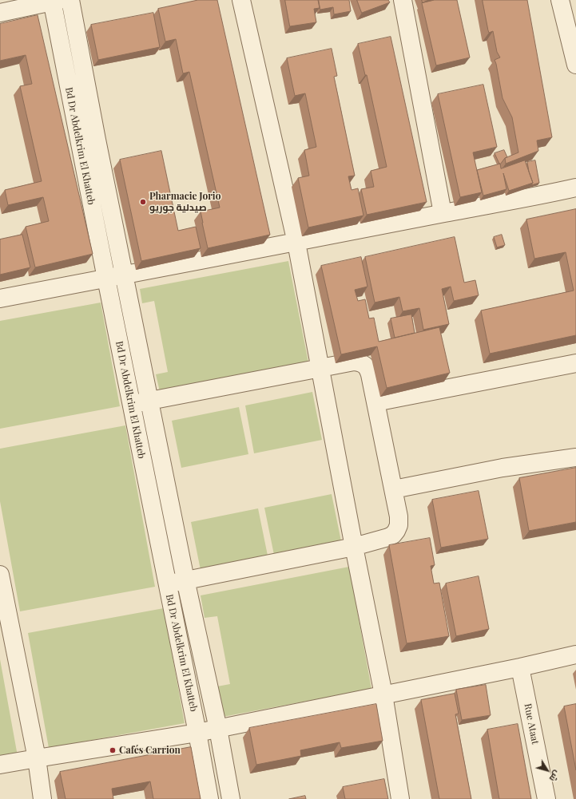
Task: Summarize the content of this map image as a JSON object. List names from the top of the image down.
{
  "streets": {
    "street": ["Bd Dr Abdelkrim El Khatteb", "Rue Ataat"]
  },
  "places": ["Pharmacie Jorio صيدلية جوريو", "Cafés Carrion"],
  "north": "bottom right"
}
